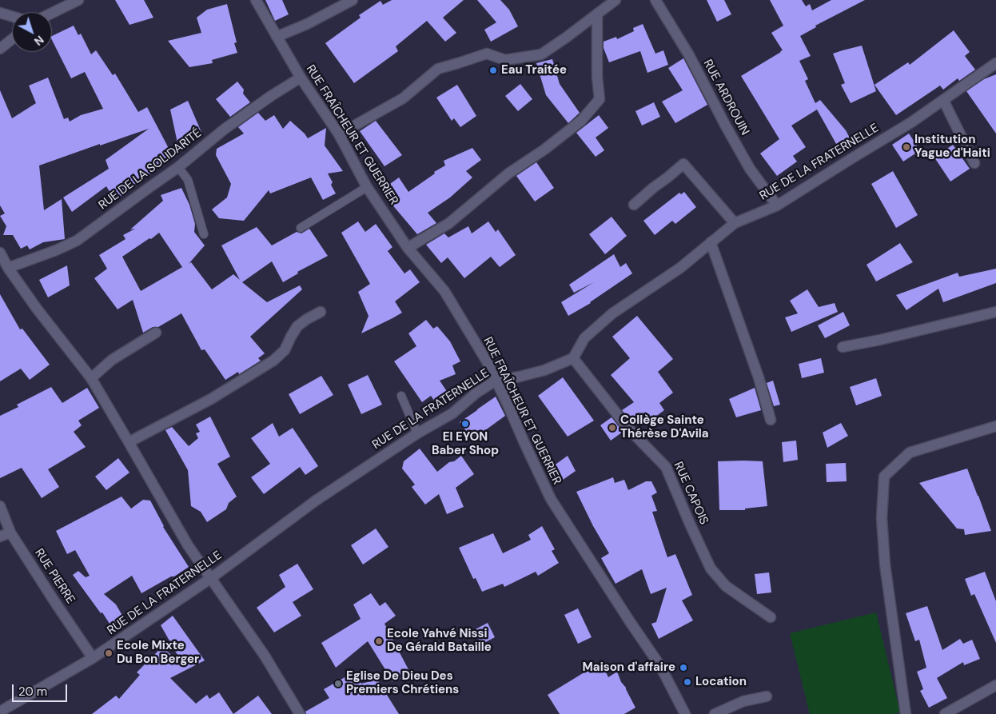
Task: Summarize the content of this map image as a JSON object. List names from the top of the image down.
{
  "streets": {
    "street": [
      "RUE ARDROUIN",
      "RUE FRAÎCHEUR ET GUERRIER",
      "RUE DE LA FRATERNELLE",
      "RUE DE LA SOLIDARITÉ",
      "RUE CAPOIS",
      "RUE PIERRE"
    ]
  },
  "crossings": [
    ["RUE ARDROUIN", "RUE DE LA FRATERNELLE"],
    ["RUE FRAÎCHEUR ET GUERRIER", "RUE DE LA FRATERNELLE"],
    ["RUE FRAÎCHEUR ET GUERRIER", "RUE DE LA SOLIDARITÉ"],
    ["RUE DE LA FRATERNELLE", "RUE CAPOIS"],
    ["RUE DE LA FRATERNELLE", "RUE PIERRE"]
  ],
  "places": [
    "Eau Traitée",
    "Institution Yague d'Haiti",
    "El EYON Baber Shop",
    "Collège Sainte Thérèse D'Avila",
    "Ecole Yahvé Nissi De Gérald Bataille",
    "Ecole Mixte Du Bon Berger",
    "Maison d'affaire",
    "Location",
    "Eglise De Dieu Des Premiers Chrétiens"
  ],
  "scale_bar": "20 m",
  "north": "bottom right"
}
